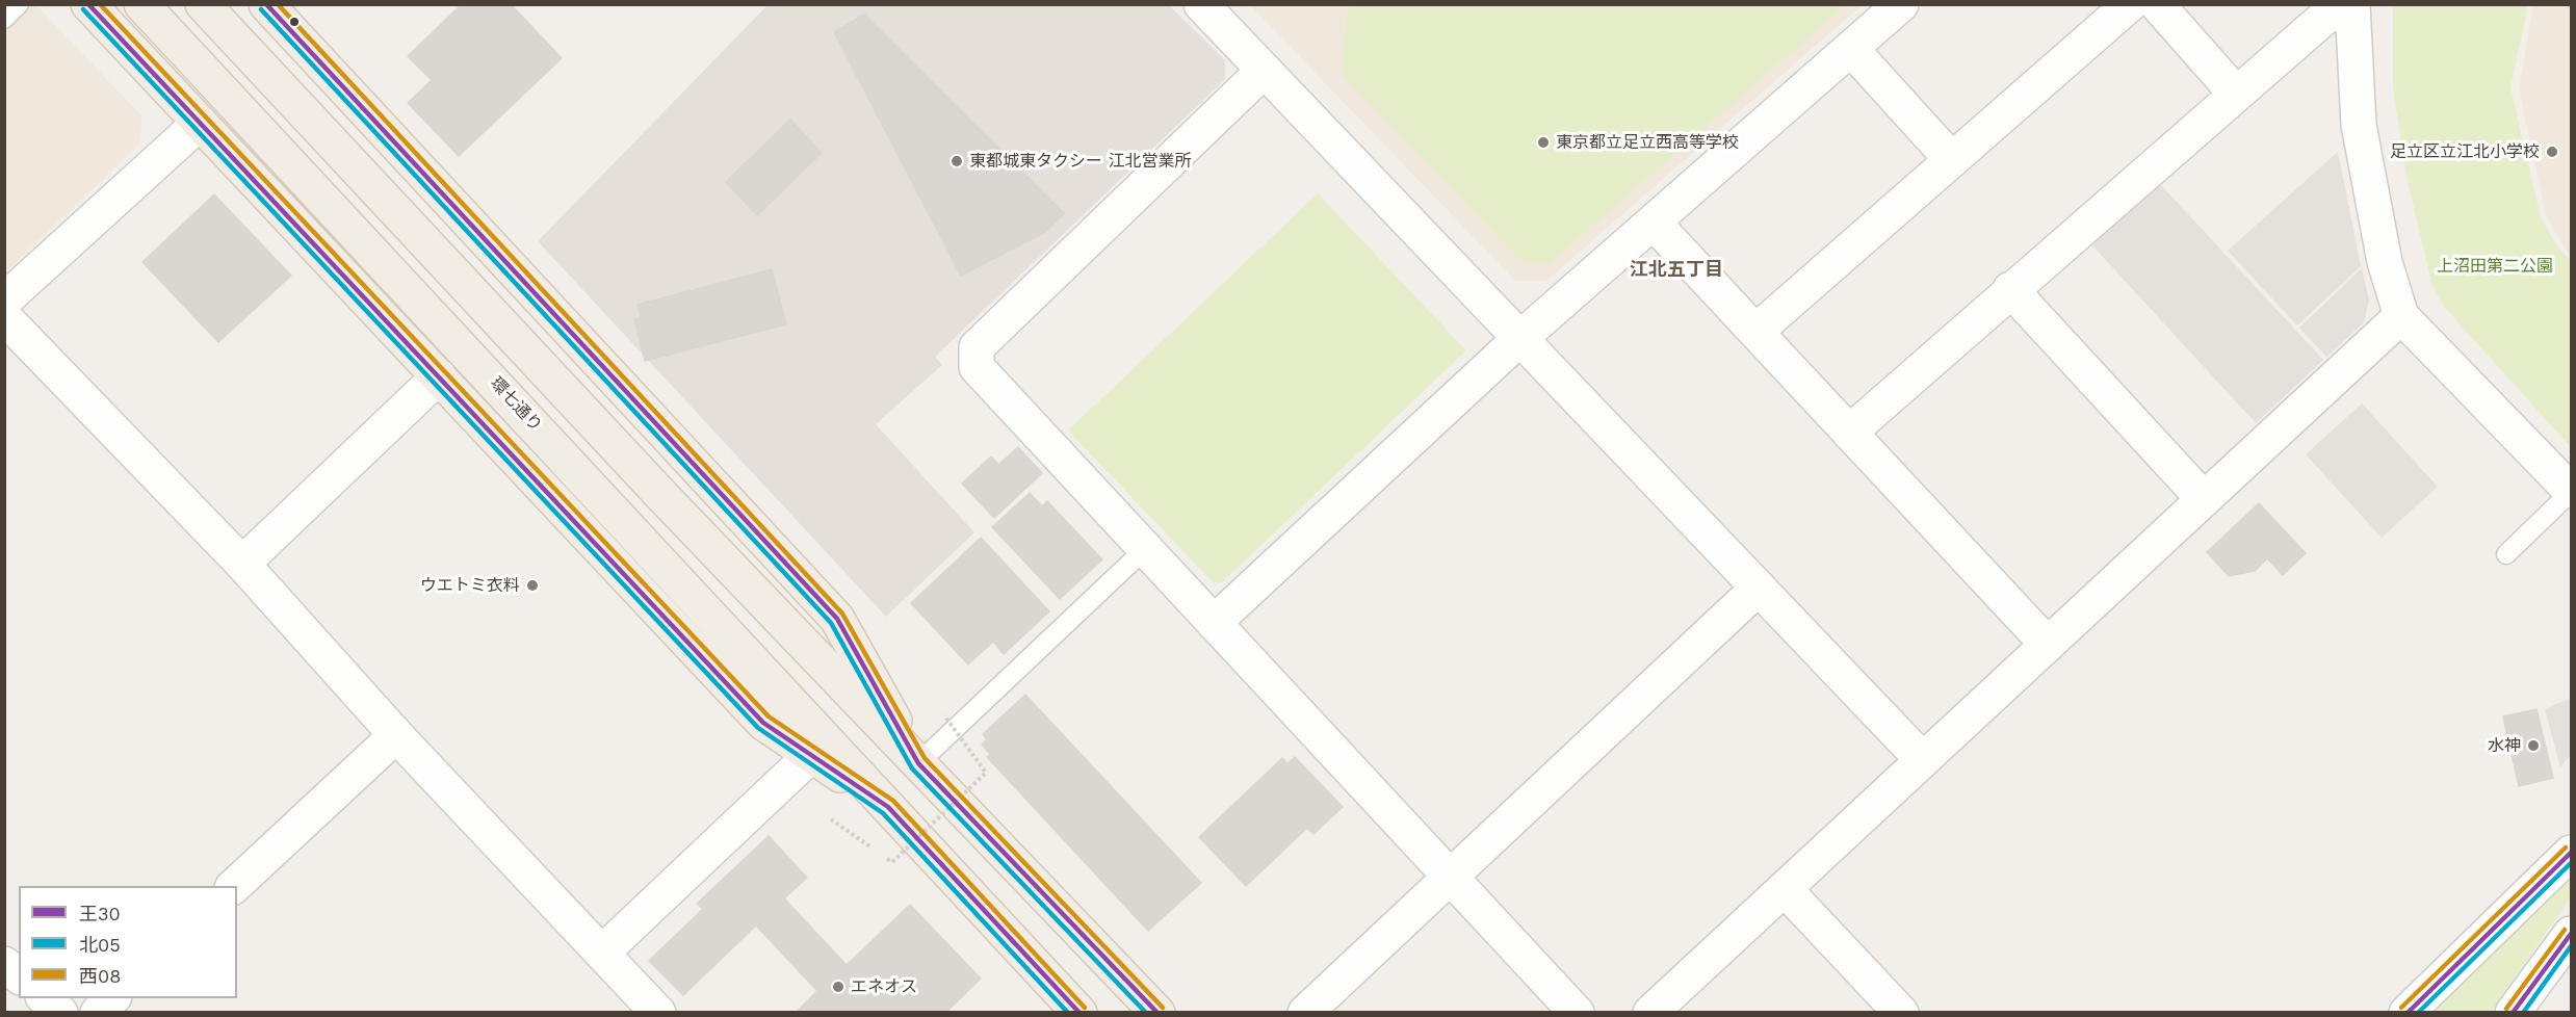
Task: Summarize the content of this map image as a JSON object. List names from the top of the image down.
{
  "streets": {
    "main road": ["環七通り"]
  },
  "districts": ["江北五丁目"],
  "parks": ["上沼田第二公園"],
  "places": [
    "東京都立足立西高等学校",
    "足立区立江北小学校",
    "東都城東タクシー 江北営業所",
    "ウエトミ衣料",
    "水神",
    "エネオス"
  ],
  "lines": ["transit line 王30", "transit line 西08", "transit line 北05"],
  "legend": ["王30", "北05", "西08"]
}
